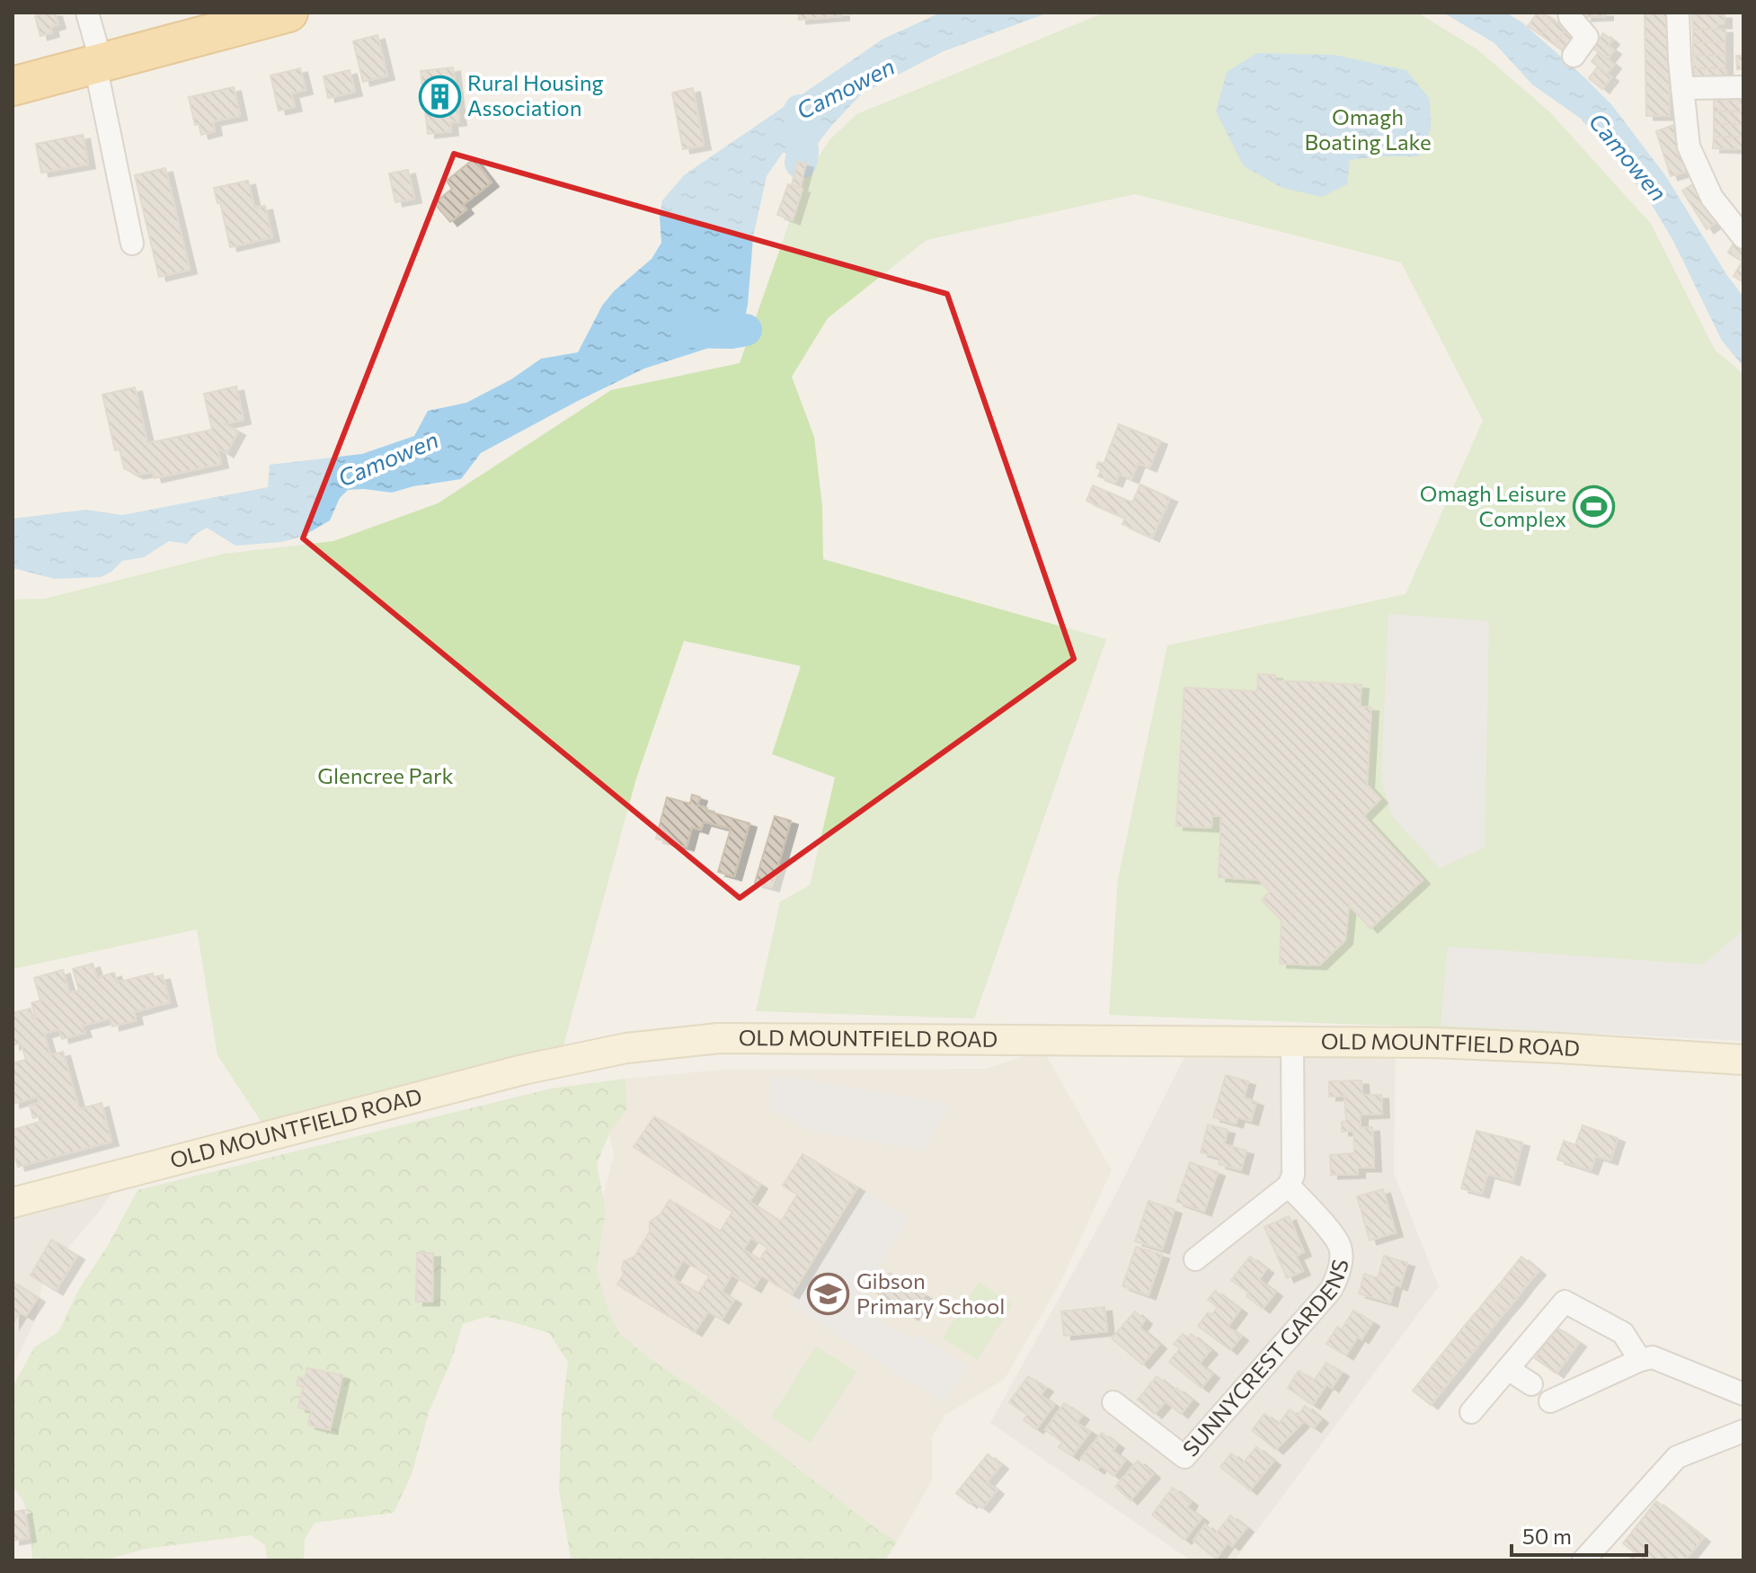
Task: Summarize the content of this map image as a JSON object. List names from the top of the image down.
{
  "streets": {
    "street": ["OLD MOUNTFIELD ROAD", "SUNNYCREST GARDENS"]
  },
  "water": ["Camowen"],
  "parks": ["Omagh Boating Lake", "Glencree Park"],
  "places": {
    "building": ["Rural Housing Association"],
    "sports": ["Omagh Leisure Complex"],
    "school or university": ["Gibson Primary School"]
  },
  "scale_bar": "50 m"
}
